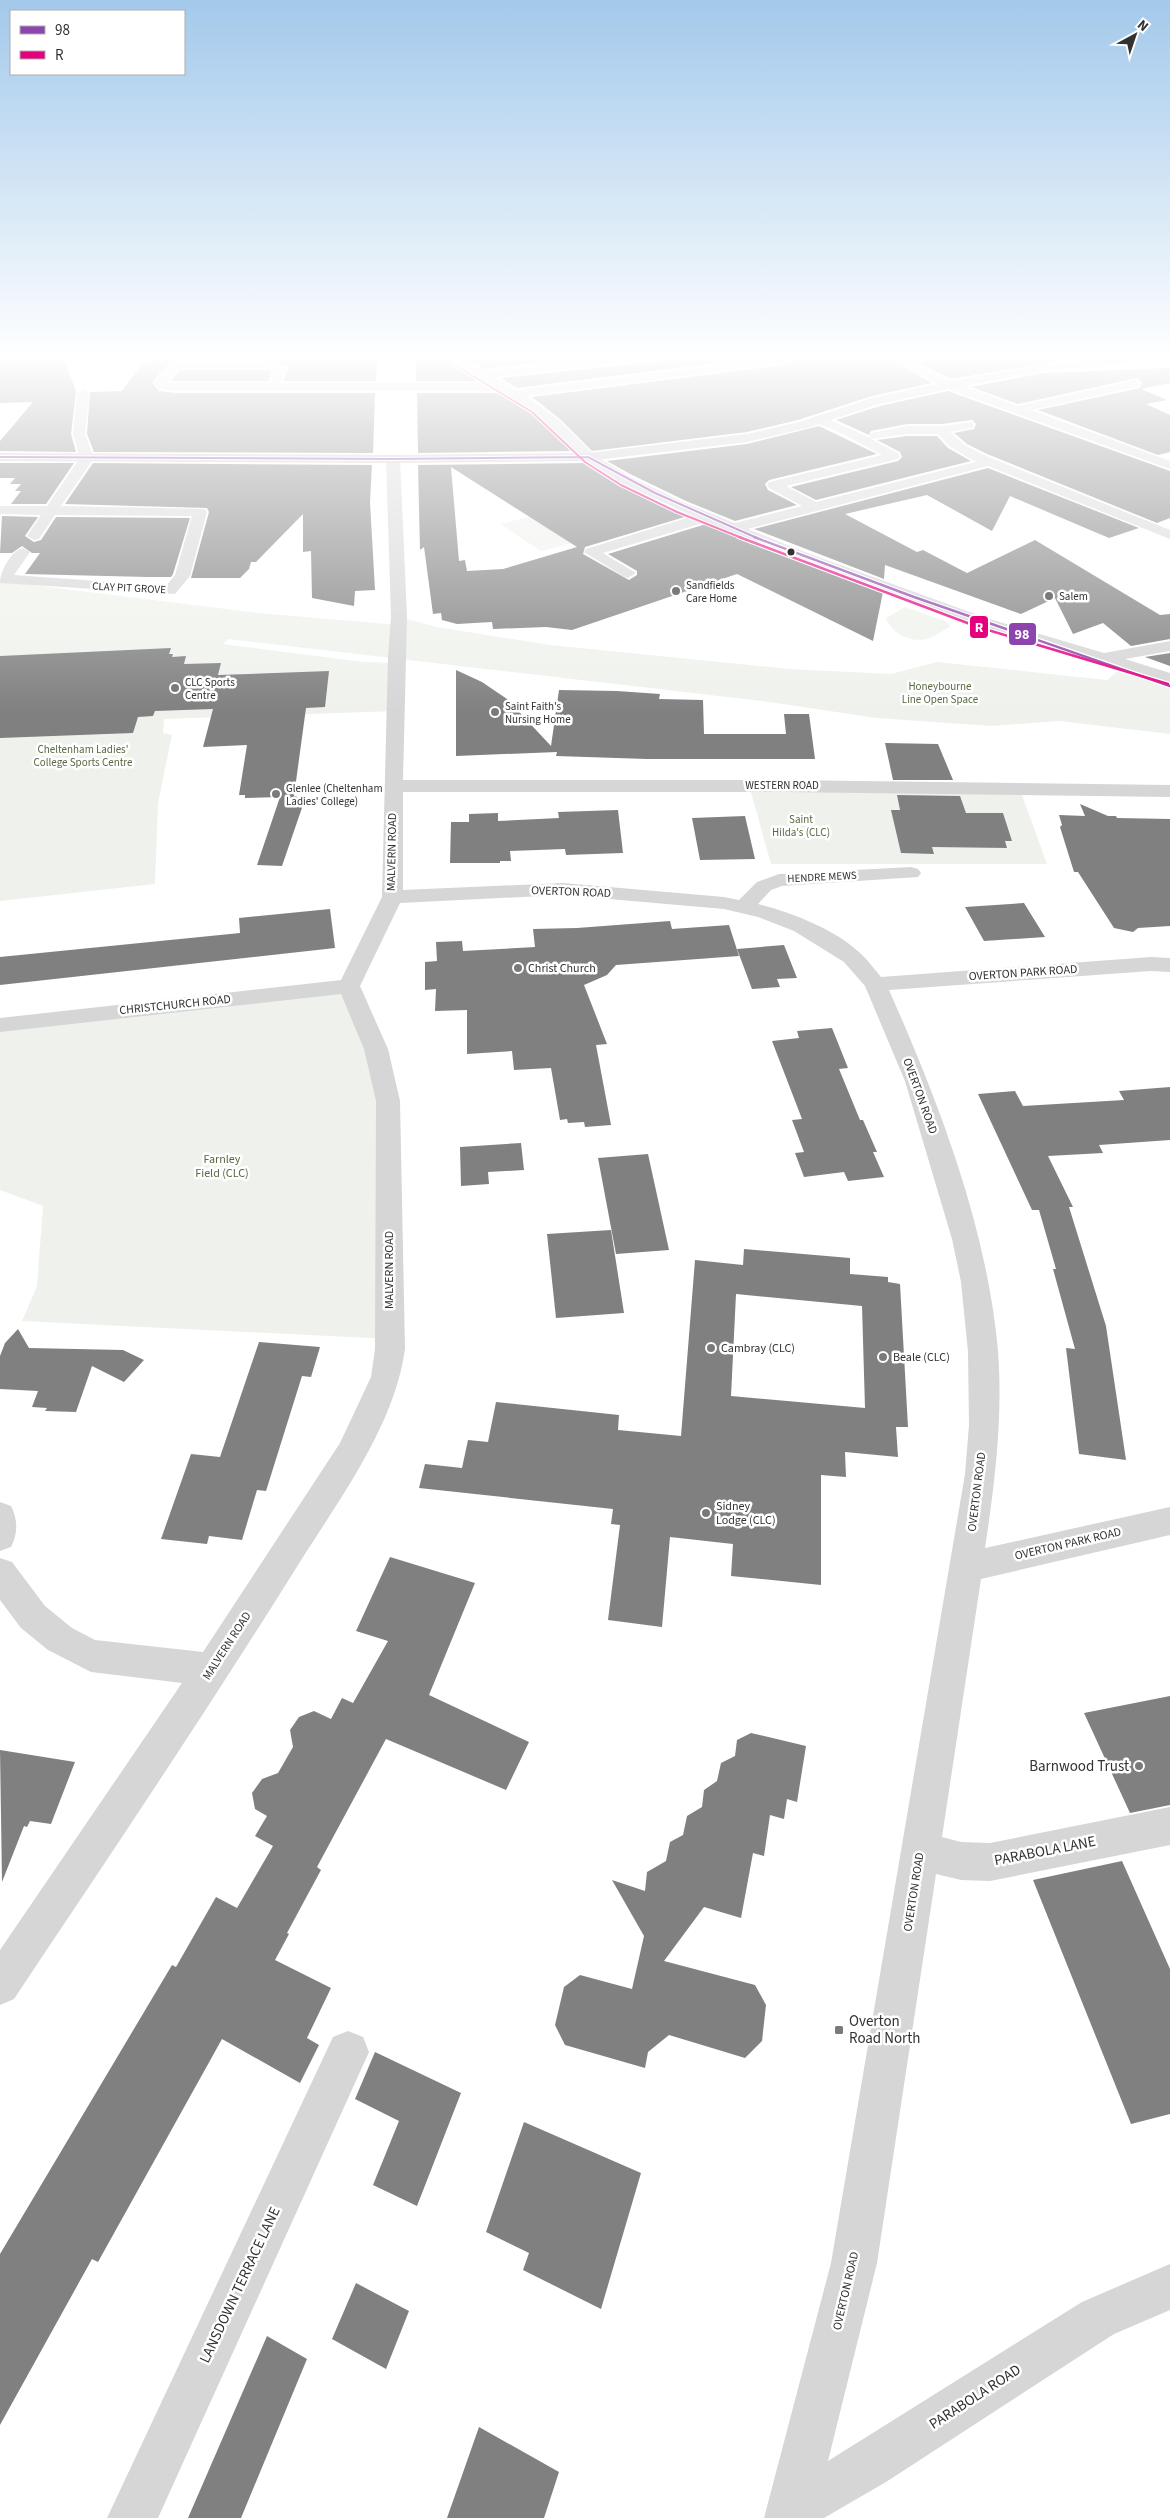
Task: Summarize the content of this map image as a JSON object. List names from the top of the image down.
{
  "streets": {
    "street": [
      "CLAY PIT GROVE",
      "WESTERN ROAD",
      "MALVERN ROAD",
      "HENDRE MEWS",
      "OVERTON ROAD",
      "OVERTON PARK ROAD",
      "CHRISTCHURCH ROAD",
      "PARABOLA LANE",
      "LANSDOWN TERRACE LANE",
      "PARABOLA ROAD"
    ]
  },
  "crossings": [
    ["WESTERN ROAD", "MALVERN ROAD"],
    ["MALVERN ROAD", "OVERTON ROAD"],
    ["MALVERN ROAD", "CHRISTCHURCH ROAD"],
    ["HENDRE MEWS", "OVERTON ROAD"],
    ["OVERTON ROAD", "OVERTON PARK ROAD"],
    ["OVERTON ROAD", "PARABOLA LANE"],
    ["OVERTON ROAD", "PARABOLA ROAD"]
  ],
  "parks": [
    "Honeybourne Line Open Space",
    "Cheltenham Ladies' College Sports Centre",
    "Saint Hilda's (CLC)",
    "Farnley Field (CLC)"
  ],
  "places": {
    "other": [
      "Sandfields Care Home",
      "Salem",
      "CLC Sports Centre",
      "Saint Faith's Nursing Home",
      "Glenlee (Cheltenham Ladies' College)",
      "Christ Church",
      "Cambray (CLC)",
      "Beale (CLC)",
      "Sidney Lodge (CLC)",
      "Barnwood Trust"
    ],
    "transit": ["Overton Road North"]
  },
  "lines": ["transit line 98", "transit line R"],
  "legend": ["98", "R"],
  "north": "top right"
}
